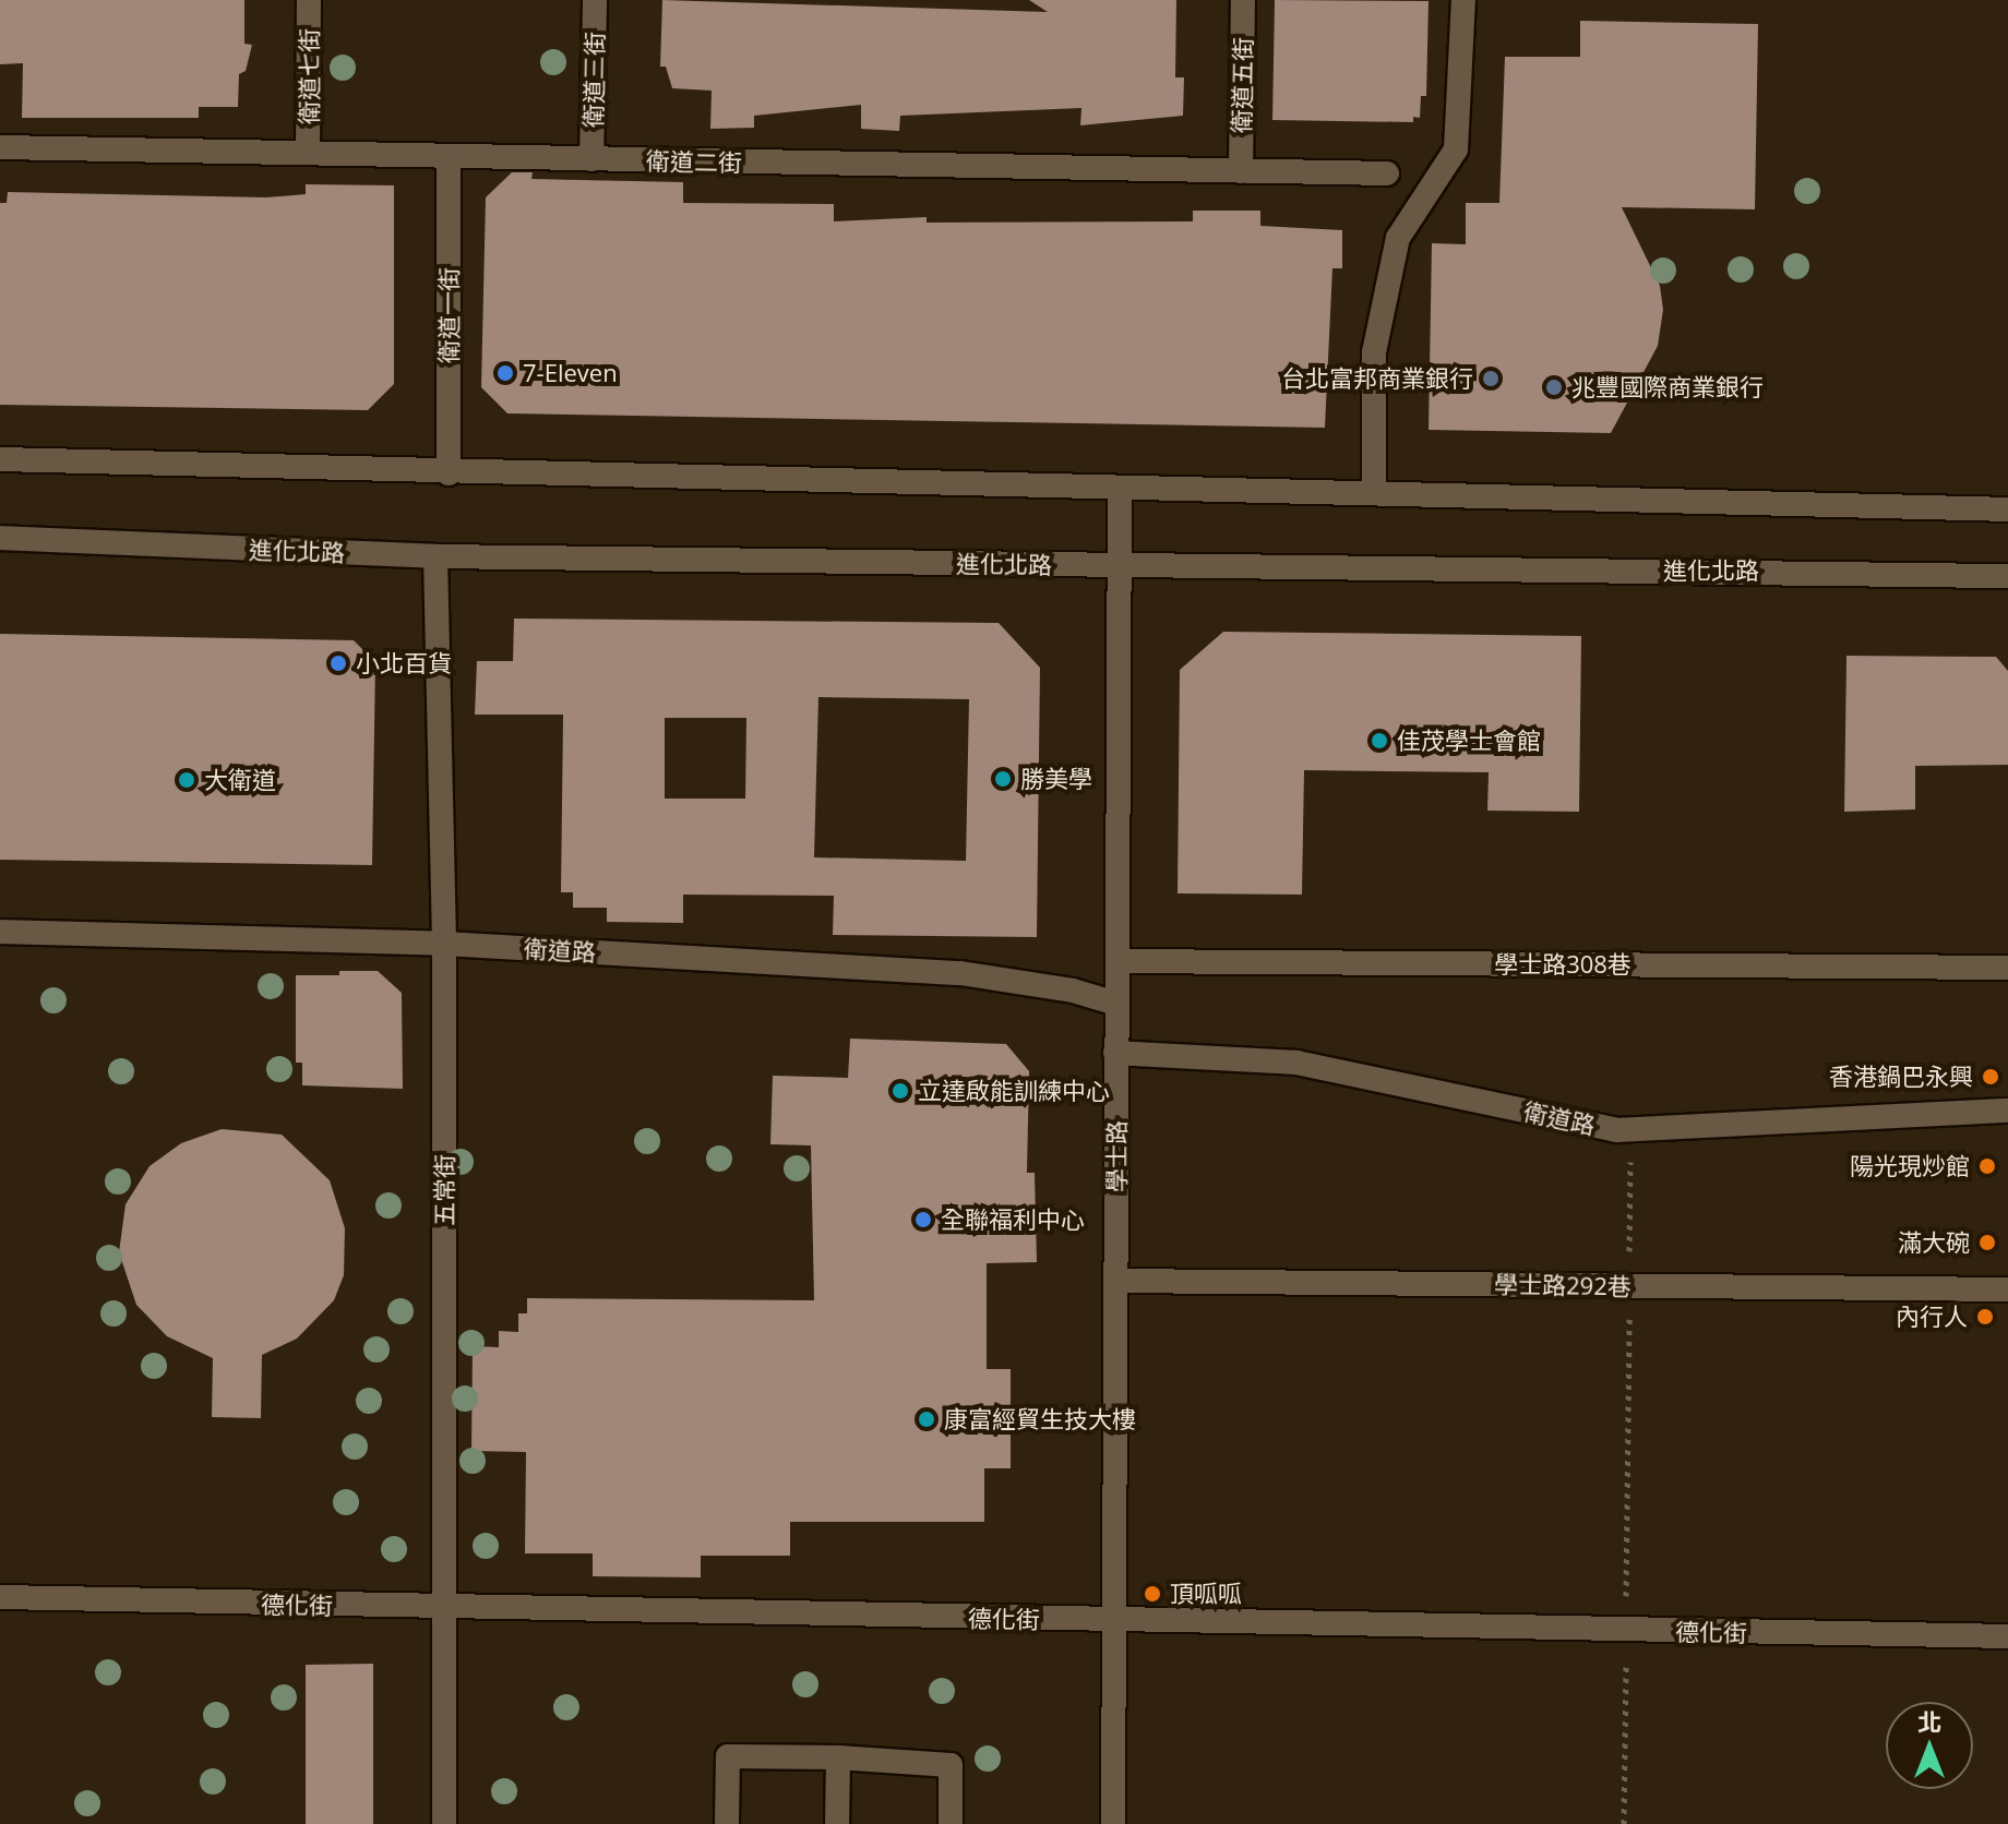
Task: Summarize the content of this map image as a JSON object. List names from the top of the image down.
{
  "streets": {
    "street": [
      "衛道七街",
      "衛道三街",
      "衛道五街",
      "衛道二街",
      "衛道一街",
      "進化北路",
      "衛道路",
      "學士路308巷",
      "學士路",
      "五常街",
      "學士路292巷",
      "德化街"
    ]
  },
  "crossings": [
    ["衛道七街", "衛道二街"],
    ["衛道三街", "衛道二街"],
    ["衛道五街", "衛道二街"],
    ["衛道二街", "衛道一街"],
    ["進化北路", "學士路"],
    ["進化北路", "五常街"],
    ["衛道路", "學士路"],
    ["衛道路", "五常街"],
    ["學士路308巷", "學士路"],
    ["學士路", "學士路292巷"],
    ["學士路", "德化街"],
    ["五常街", "德化街"]
  ],
  "places": [
    "7-Eleven",
    "台北富邦商業銀行",
    "兆豐國際商業銀行",
    "小北百貨",
    "佳茂學士會館",
    "勝美學",
    "大衛道",
    "香港鍋巴永興",
    "立達啟能訓練中心",
    "陽光現炒館",
    "全聯福利中心",
    "滿大碗",
    "內行人",
    "康富經貿生技大樓",
    "頂呱呱"
  ],
  "north": "top"
}
